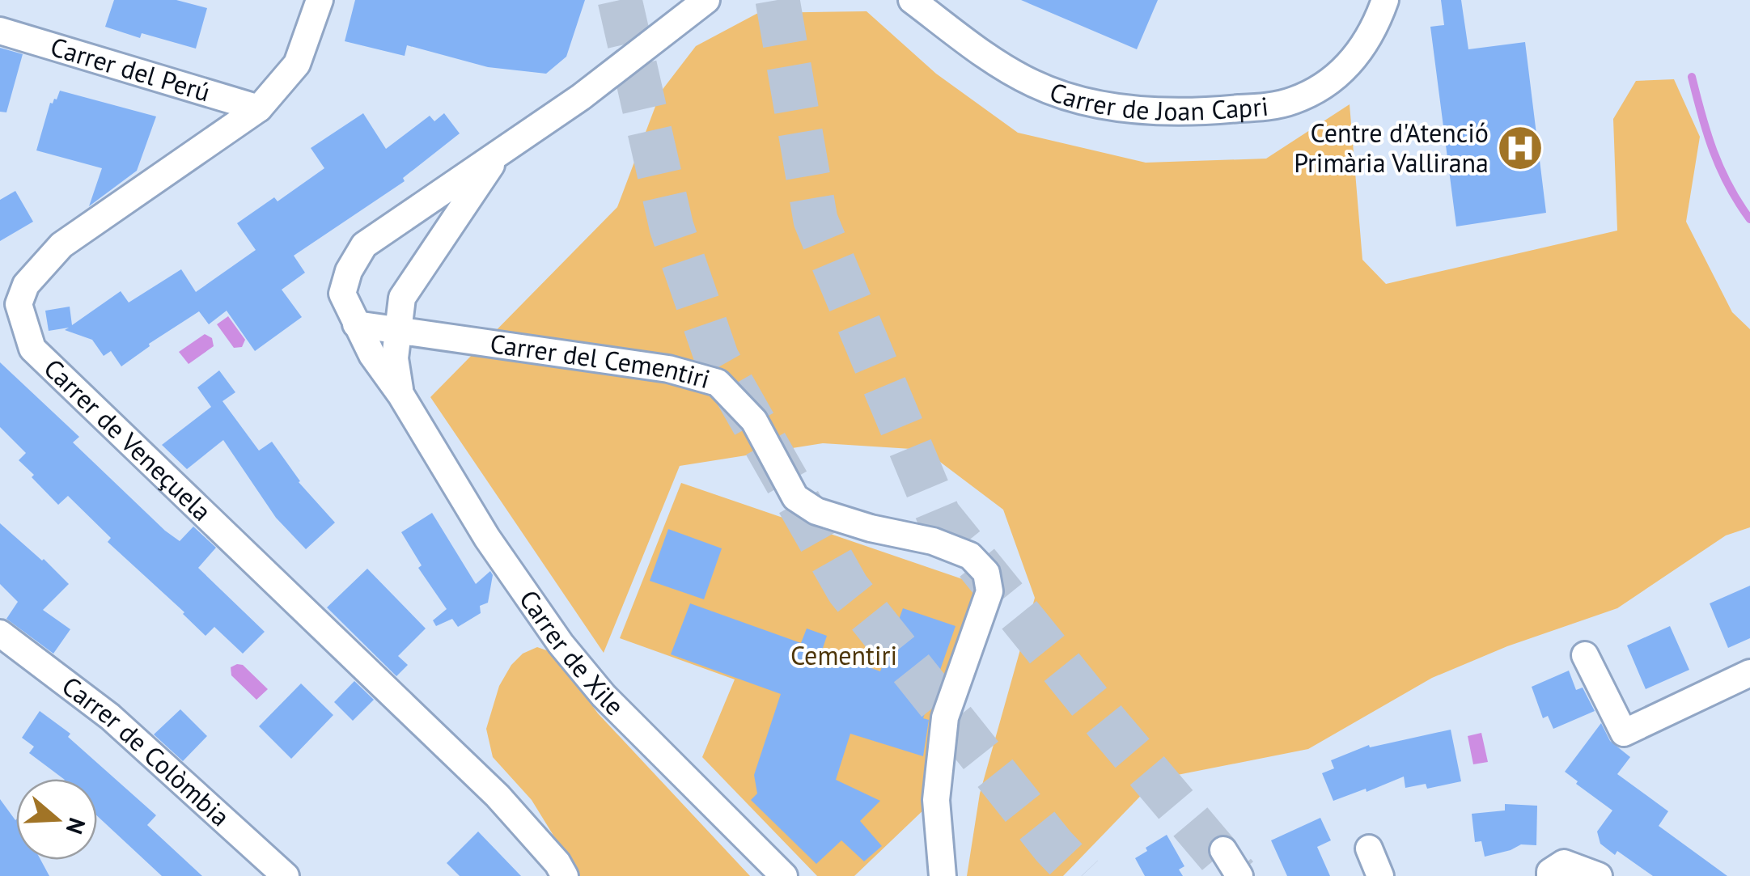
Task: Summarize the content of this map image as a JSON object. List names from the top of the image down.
{
  "streets": {
    "street": [
      "Carrer del Perú",
      "Carrer de Joan Capri",
      "Carrer del Cementiri",
      "Carrer de Veneçuela",
      "Carrer de Xile",
      "Carrer de Colòmbia"
    ]
  },
  "crossings": [
    ["Carrer del Perú", "Carrer de Veneçuela"],
    ["Carrer del Cementiri", "Carrer de Xile"]
  ],
  "parks": ["Cementiri"],
  "places": {
    "hospital": ["Centre d'Atenció Primària Vallirana"]
  },
  "north": "right"
}
